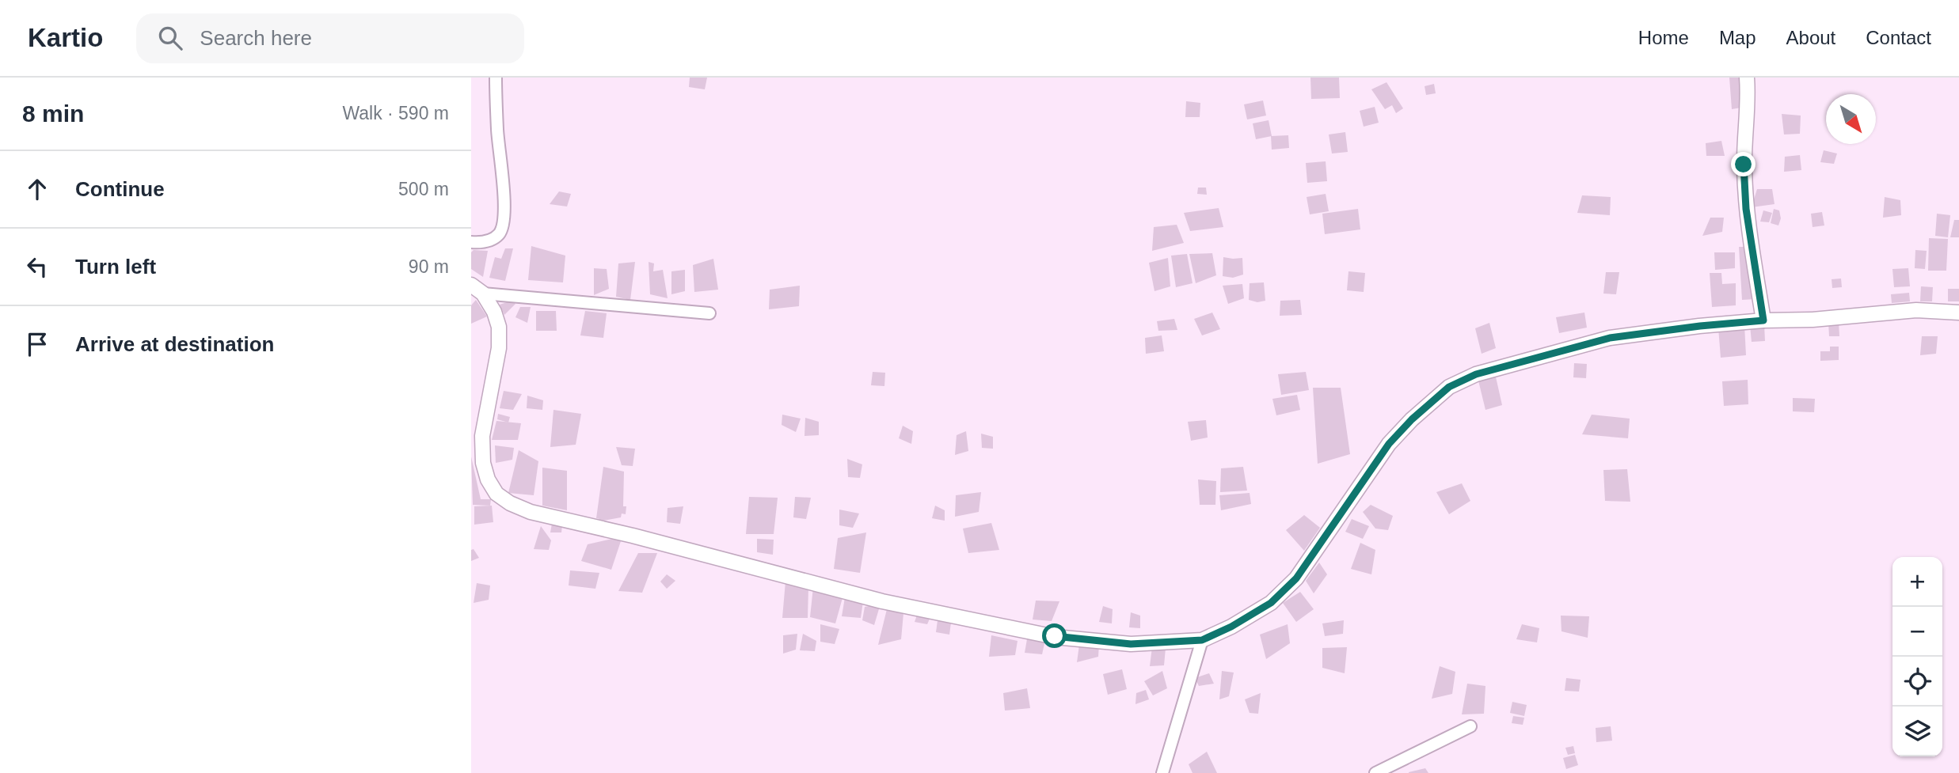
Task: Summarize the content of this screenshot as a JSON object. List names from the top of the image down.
{
  "north": "bottom right",
  "page": {
    "header": "Kartio",
    "search": "Search here",
    "nav": [
      "Home",
      "Map",
      "About",
      "Contact"
    ],
    "heading": ["8 min", "Walk · 590 m"],
    "list": [
      ["Continue", "500 m"],
      ["Turn left", "90 m"],
      "Arrive at destination"
    ],
    "map_buttons": ["+", "−"]
  }
}
